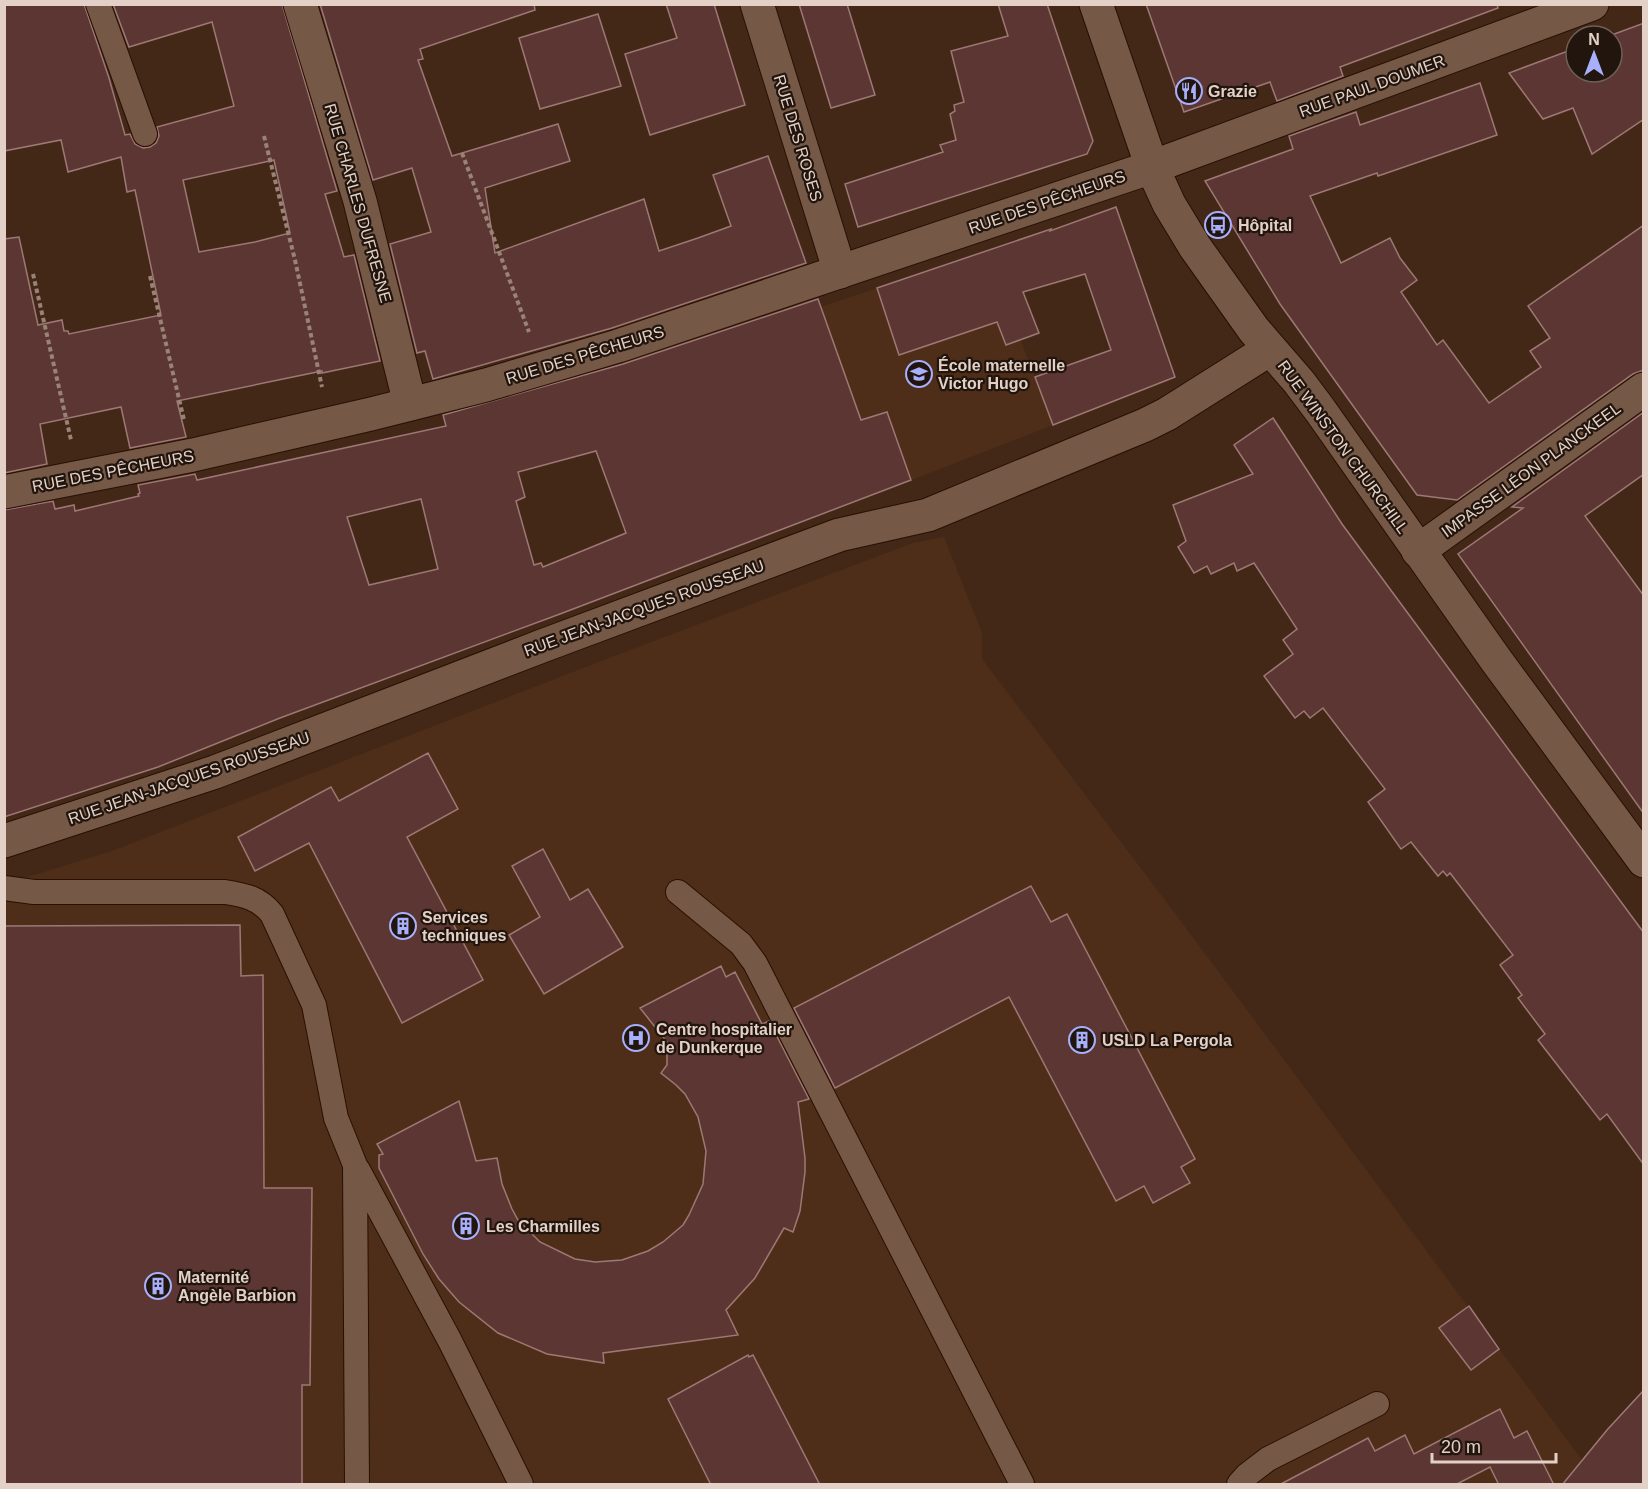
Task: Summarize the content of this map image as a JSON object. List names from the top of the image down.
{
  "streets": {
    "street": [
      "RUE PAUL DOUMER",
      "RUE DES ROSES",
      "RUE DES PÊCHEURS",
      "RUE CHARLES DUFRESNE",
      "RUE WINSTON CHURCHILL",
      "IMPASSE LÉON PLANCKEEL",
      "RUE JEAN-JACQUES ROUSSEAU"
    ]
  },
  "crossings": [
    ["RUE PAUL DOUMER", "RUE DES PÊCHEURS"],
    ["RUE PAUL DOUMER", "RUE WINSTON CHURCHILL"],
    ["RUE DES ROSES", "RUE DES PÊCHEURS"],
    ["RUE DES PÊCHEURS", "RUE CHARLES DUFRESNE"],
    ["RUE DES PÊCHEURS", "RUE WINSTON CHURCHILL"],
    ["RUE WINSTON CHURCHILL", "IMPASSE LÉON PLANCKEEL"],
    ["RUE WINSTON CHURCHILL", "RUE JEAN-JACQUES ROUSSEAU"]
  ],
  "places": {
    "restaurant": ["Grazie"],
    "bus stop": ["Hôpital"],
    "school or university": ["École maternelle Victor Hugo"],
    "building": [
      "Services techniques",
      "USLD La Pergola",
      "Les Charmilles",
      "Maternité Angèle Barbion"
    ],
    "hospital": ["Centre hospitalier de Dunkerque"]
  },
  "scale_bar": "20 m",
  "north": "top"
}
